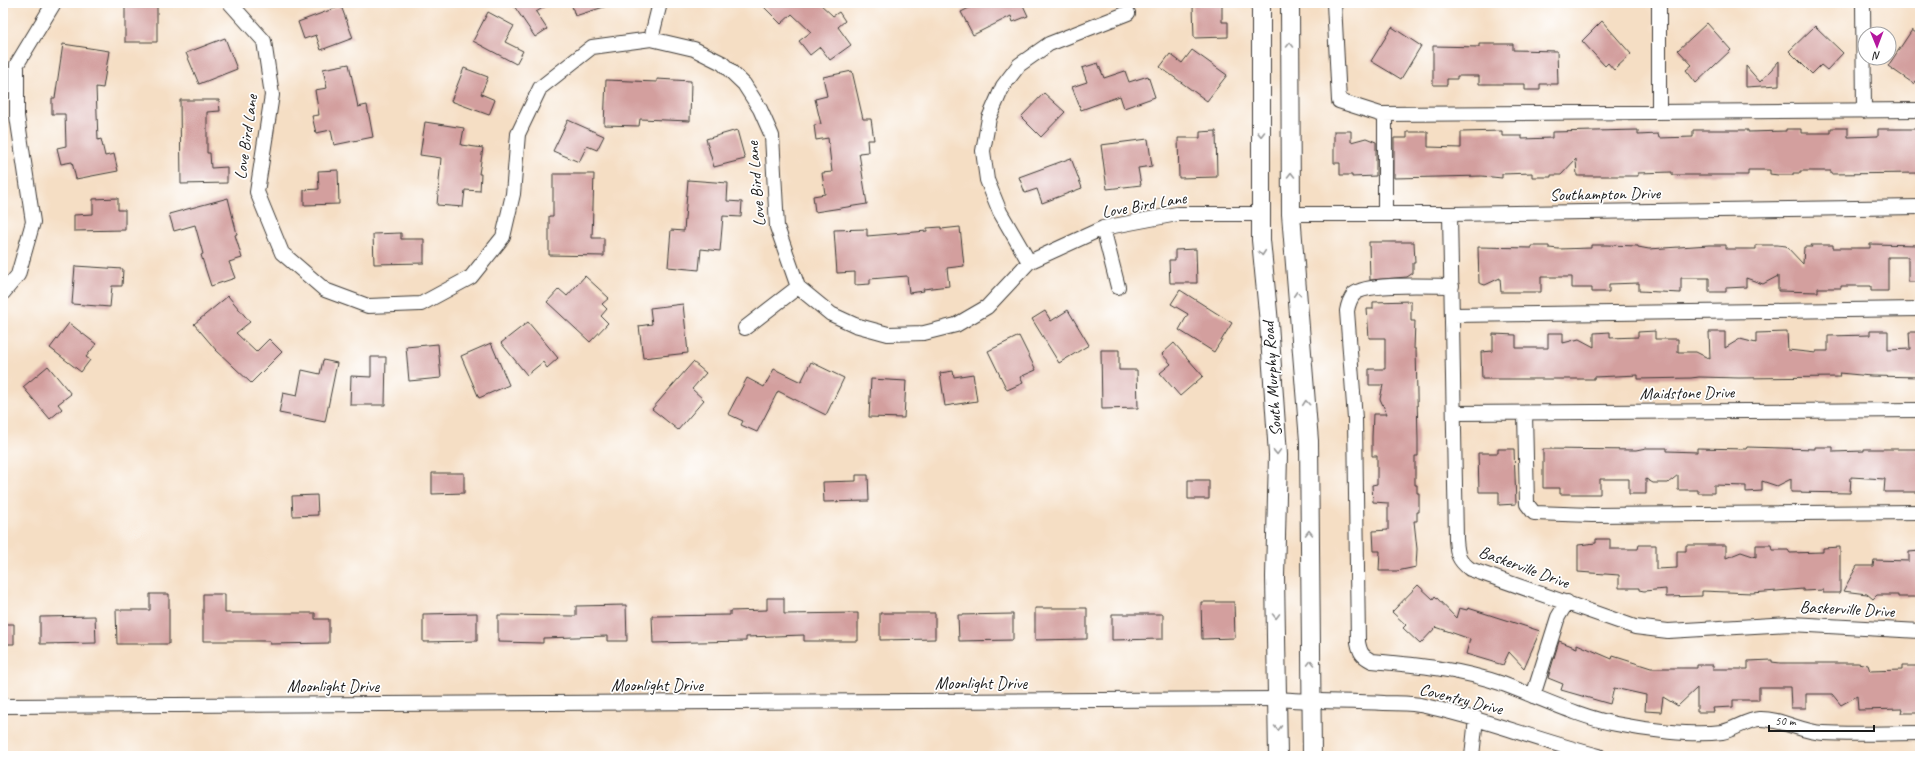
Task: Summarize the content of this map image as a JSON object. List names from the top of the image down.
{
  "streets": {
    "main road": ["South Murphy Road"],
    "street": [
      "Love Bird Lane",
      "Southampton Drive",
      "Maidstone Drive",
      "Baskerville Drive",
      "Moonlight Drive",
      "Coventry Drive"
    ]
  },
  "crossings": [
    ["Love Bird Lane", "South Murphy Road"],
    ["Southampton Drive", "South Murphy Road"],
    ["Southampton Drive", "Baskerville Drive"],
    ["South Murphy Road", "Moonlight Drive"],
    ["South Murphy Road", "Coventry Drive"],
    ["Maidstone Drive", "Baskerville Drive"],
    ["Moonlight Drive", "Coventry Drive"]
  ],
  "scale_bar": "50 m",
  "north": "bottom"
}
